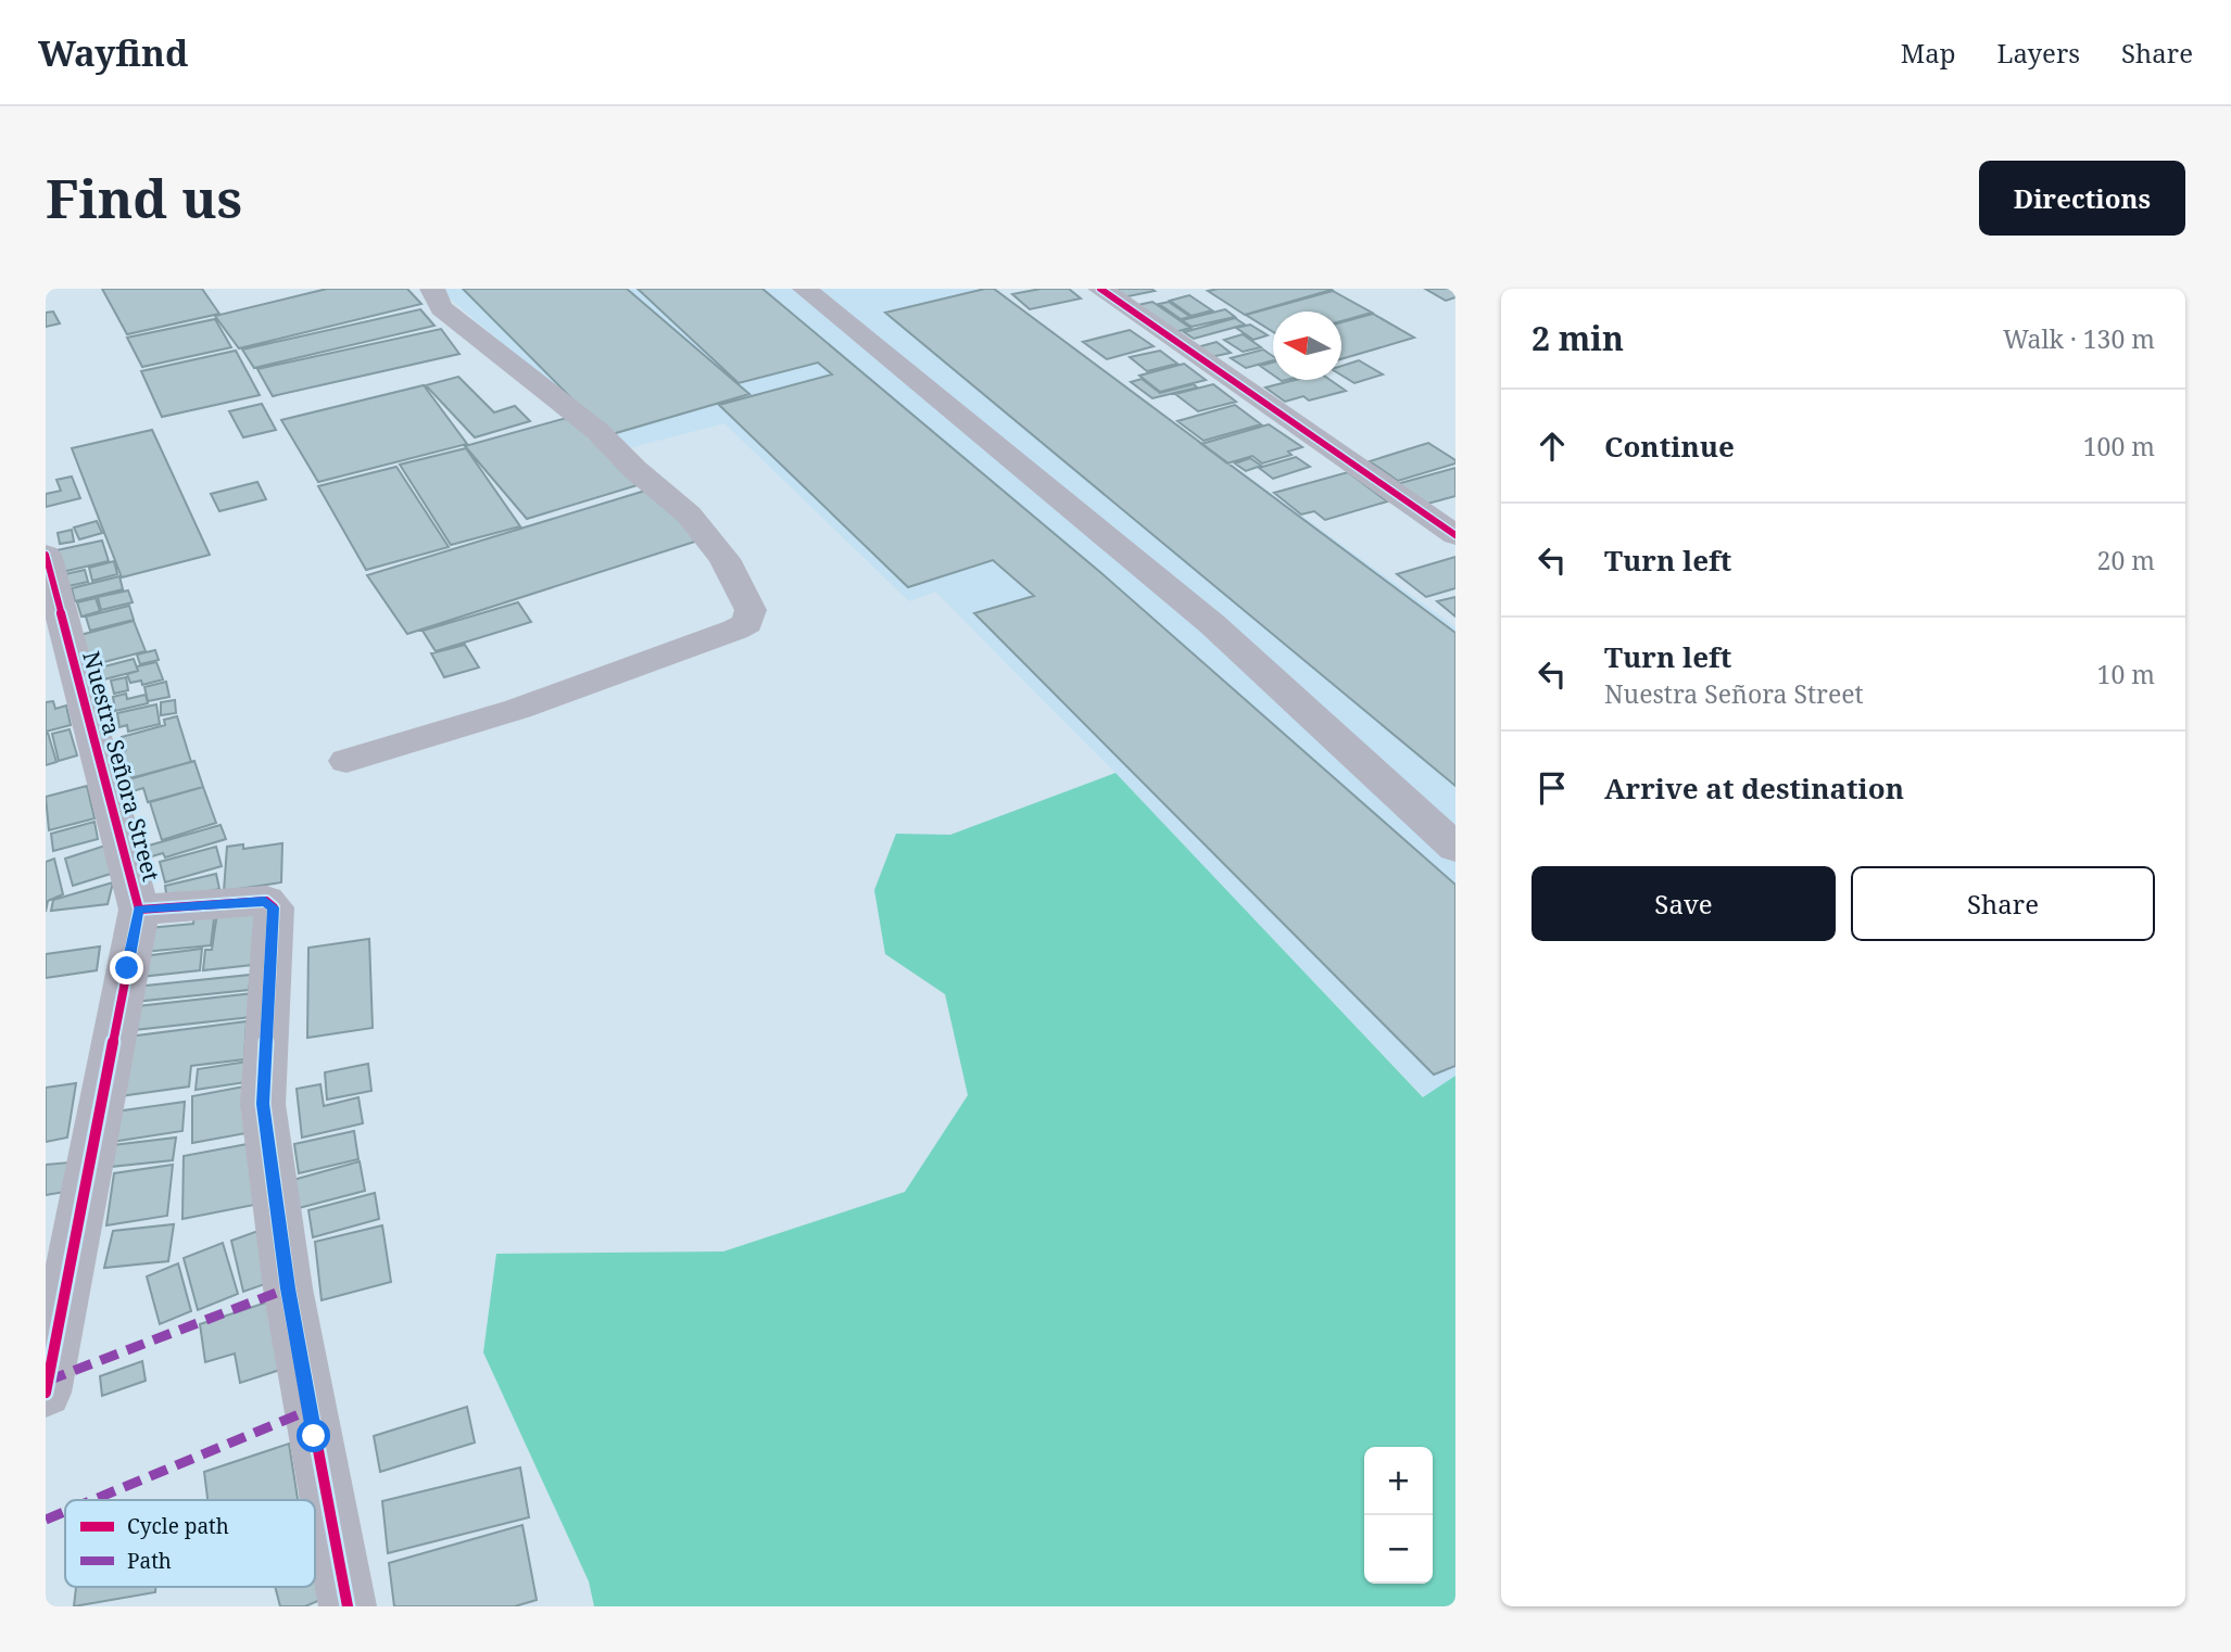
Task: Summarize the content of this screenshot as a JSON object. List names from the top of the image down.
{
  "streets": {
    "street": ["Nuestra Señora Street"]
  },
  "legend": ["Cycle path", "Path"],
  "north": "left",
  "page": {
    "header": "Wayfind",
    "nav": ["Map", "Layers", "Share"],
    "buttons": [
      "Directions",
      ["Save", "Share"]
    ],
    "title": "Find us",
    "heading": ["2 min", "Walk · 130 m"],
    "list": [
      ["Continue", "100 m"],
      ["Turn left", "20 m"],
      ["Turn left", "Nuestra Señora Street", "10 m"],
      "Arrive at destination"
    ],
    "map_buttons": ["+", "−"]
  }
}
